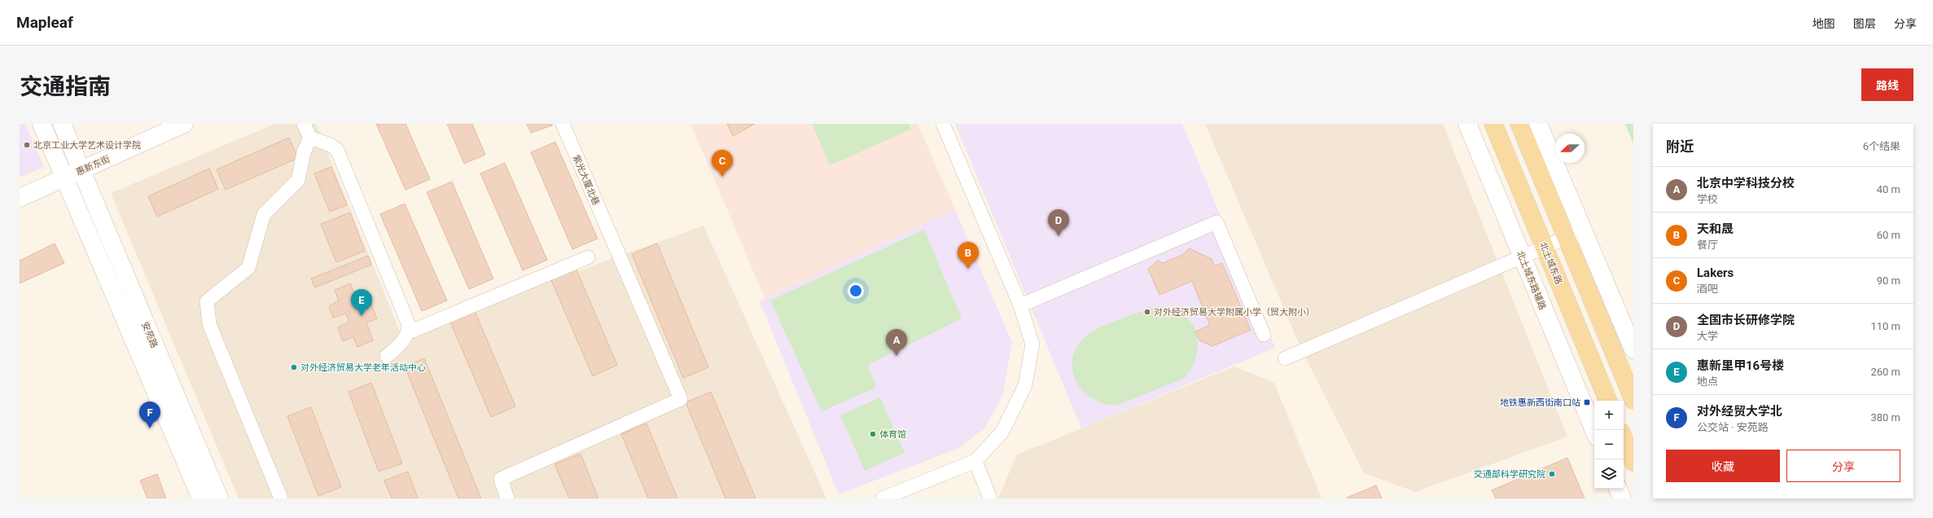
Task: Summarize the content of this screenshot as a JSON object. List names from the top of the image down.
{
  "streets": {
    "main road": [
      "惠新东街",
      "北土城东路",
      "北土城东路辅路",
      "安苑路"
    ],
    "street": ["紫光大厦北巷"]
  },
  "crossings": [
    ["惠新东街", "安苑路"]
  ],
  "places": {
    "other": [
      "北京工业大学艺术设计学院",
      "对外经济贸易大学附属小学（贸大附小）",
      "对外经济贸易大学老年活动中心",
      "体育馆",
      "交通部科学研究院"
    ],
    "transit": ["地铁惠新西街南口站"]
  },
  "north": "left",
  "page": {
    "header": "Mapleaf",
    "nav": ["地图", "图层", "分享"],
    "title": "交通指南",
    "buttons": [
      "路线",
      ["收藏", "分享"]
    ],
    "heading": ["附近", "6个结果"],
    "pins": [
      "C",
      "D",
      "B",
      "E",
      "A",
      "F"
    ],
    "list": [
      {
        "mark": "A",
        "name": "北京中学科技分校",
        "note": "学校",
        "value": "40 m"
      },
      {
        "mark": "B",
        "name": "天和晟",
        "note": "餐厅",
        "value": "60 m"
      },
      {
        "mark": "C",
        "name": "Lakers",
        "note": "酒吧",
        "value": "90 m"
      },
      {
        "mark": "D",
        "name": "全国市长研修学院",
        "note": "大学",
        "value": "110 m"
      },
      {
        "mark": "E",
        "name": "惠新里甲16号楼",
        "note": "地点",
        "value": "260 m"
      },
      {
        "mark": "F",
        "name": "对外经贸大学北",
        "note": "公交站 · 安苑路",
        "value": "380 m"
      }
    ],
    "map_buttons": ["+", "−"]
  }
}
